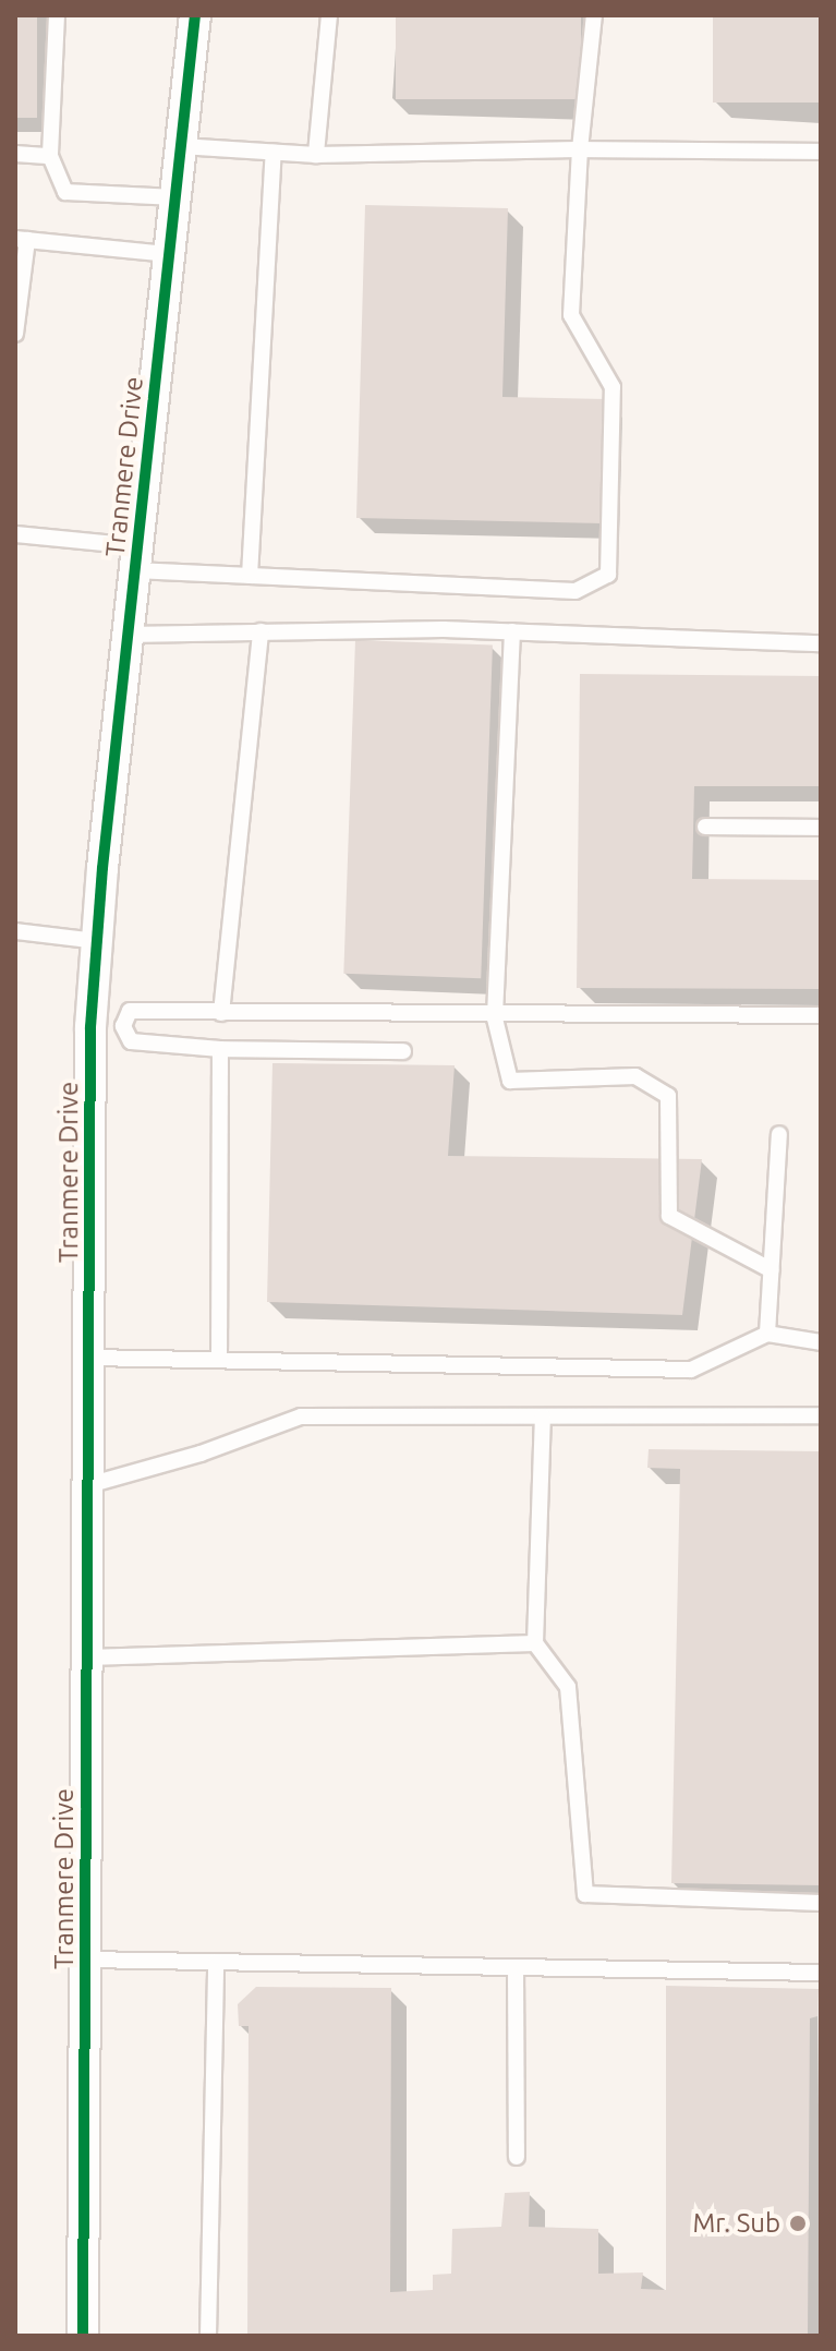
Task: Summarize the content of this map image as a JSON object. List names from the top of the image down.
{
  "streets": {
    "street": ["Tranmere Drive"]
  },
  "places": ["Mr. Sub"]
}
